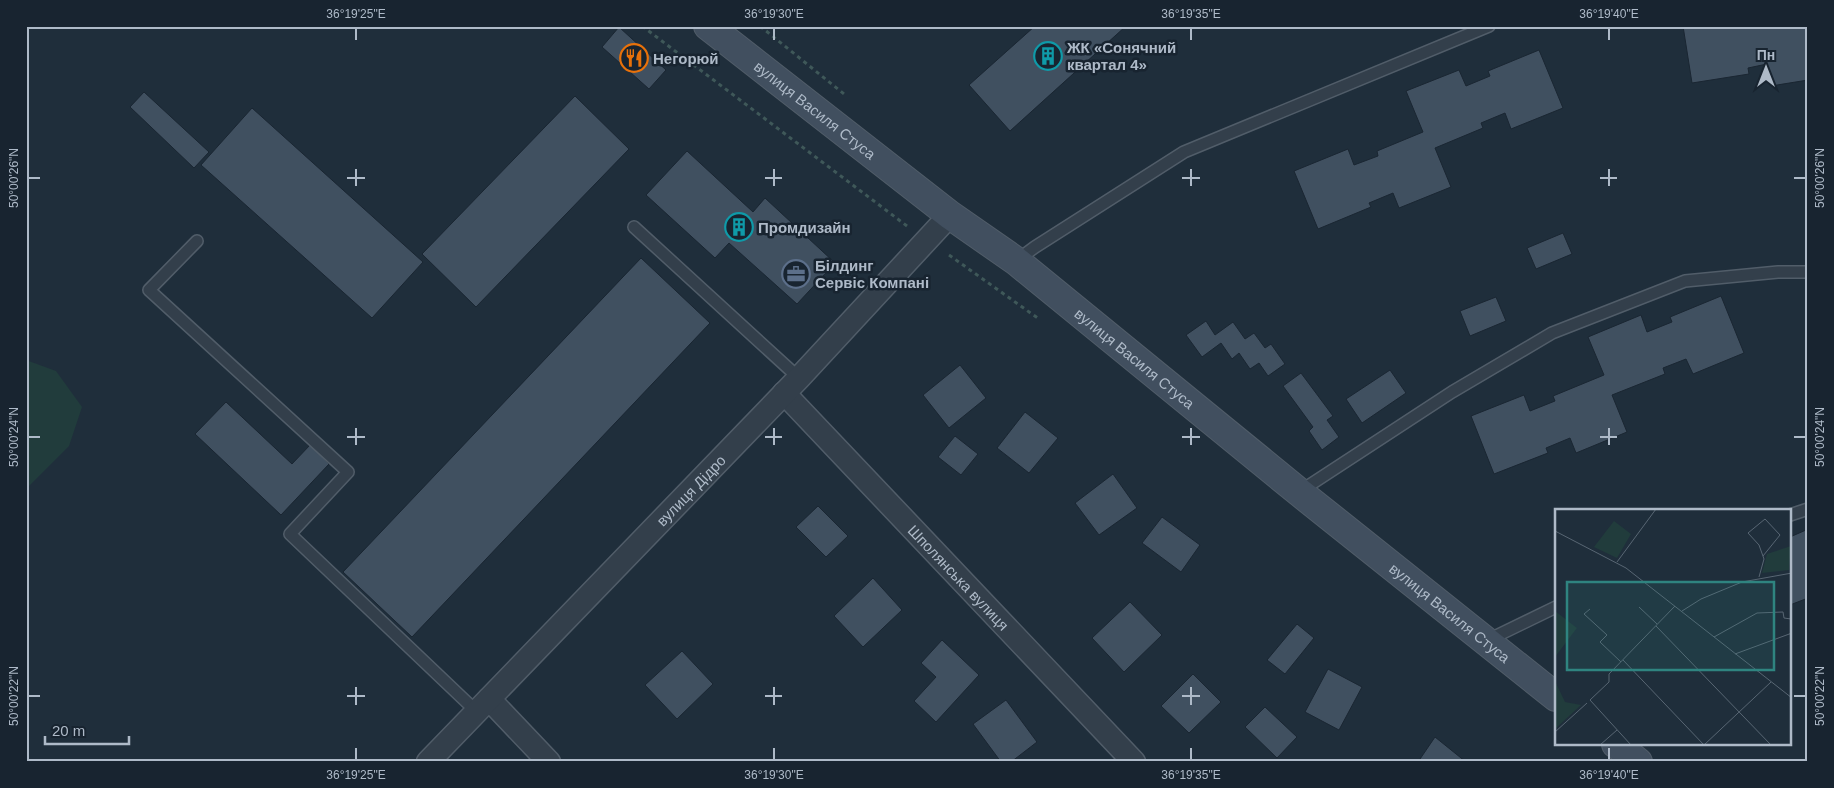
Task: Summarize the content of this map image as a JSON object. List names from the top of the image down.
{
  "streets": {
    "street": ["вулиця Василя Стуса", "вулиця Дідро", "Шполянська вулиця"]
  },
  "crossings": [
    ["вулиця Василя Стуса", "вулиця Дідро"],
    ["вулиця Дідро", "Шполянська вулиця"]
  ],
  "places": {
    "building": ["ЖК «Сонячний квартал 4»", "Промдизайн"],
    "restaurant": ["Негорюй"],
    "office": ["Білдинг Сервіс Компані"]
  },
  "scale_bar": "20 m",
  "north": "top",
  "coordinates": [
    "36°19'25\"E",
    "36°19'30\"E",
    "36°19'35\"E",
    "36°19'40\"E",
    "50°00'26\"N",
    "50°00'24\"N",
    "50°00'22\"N"
  ]
}
